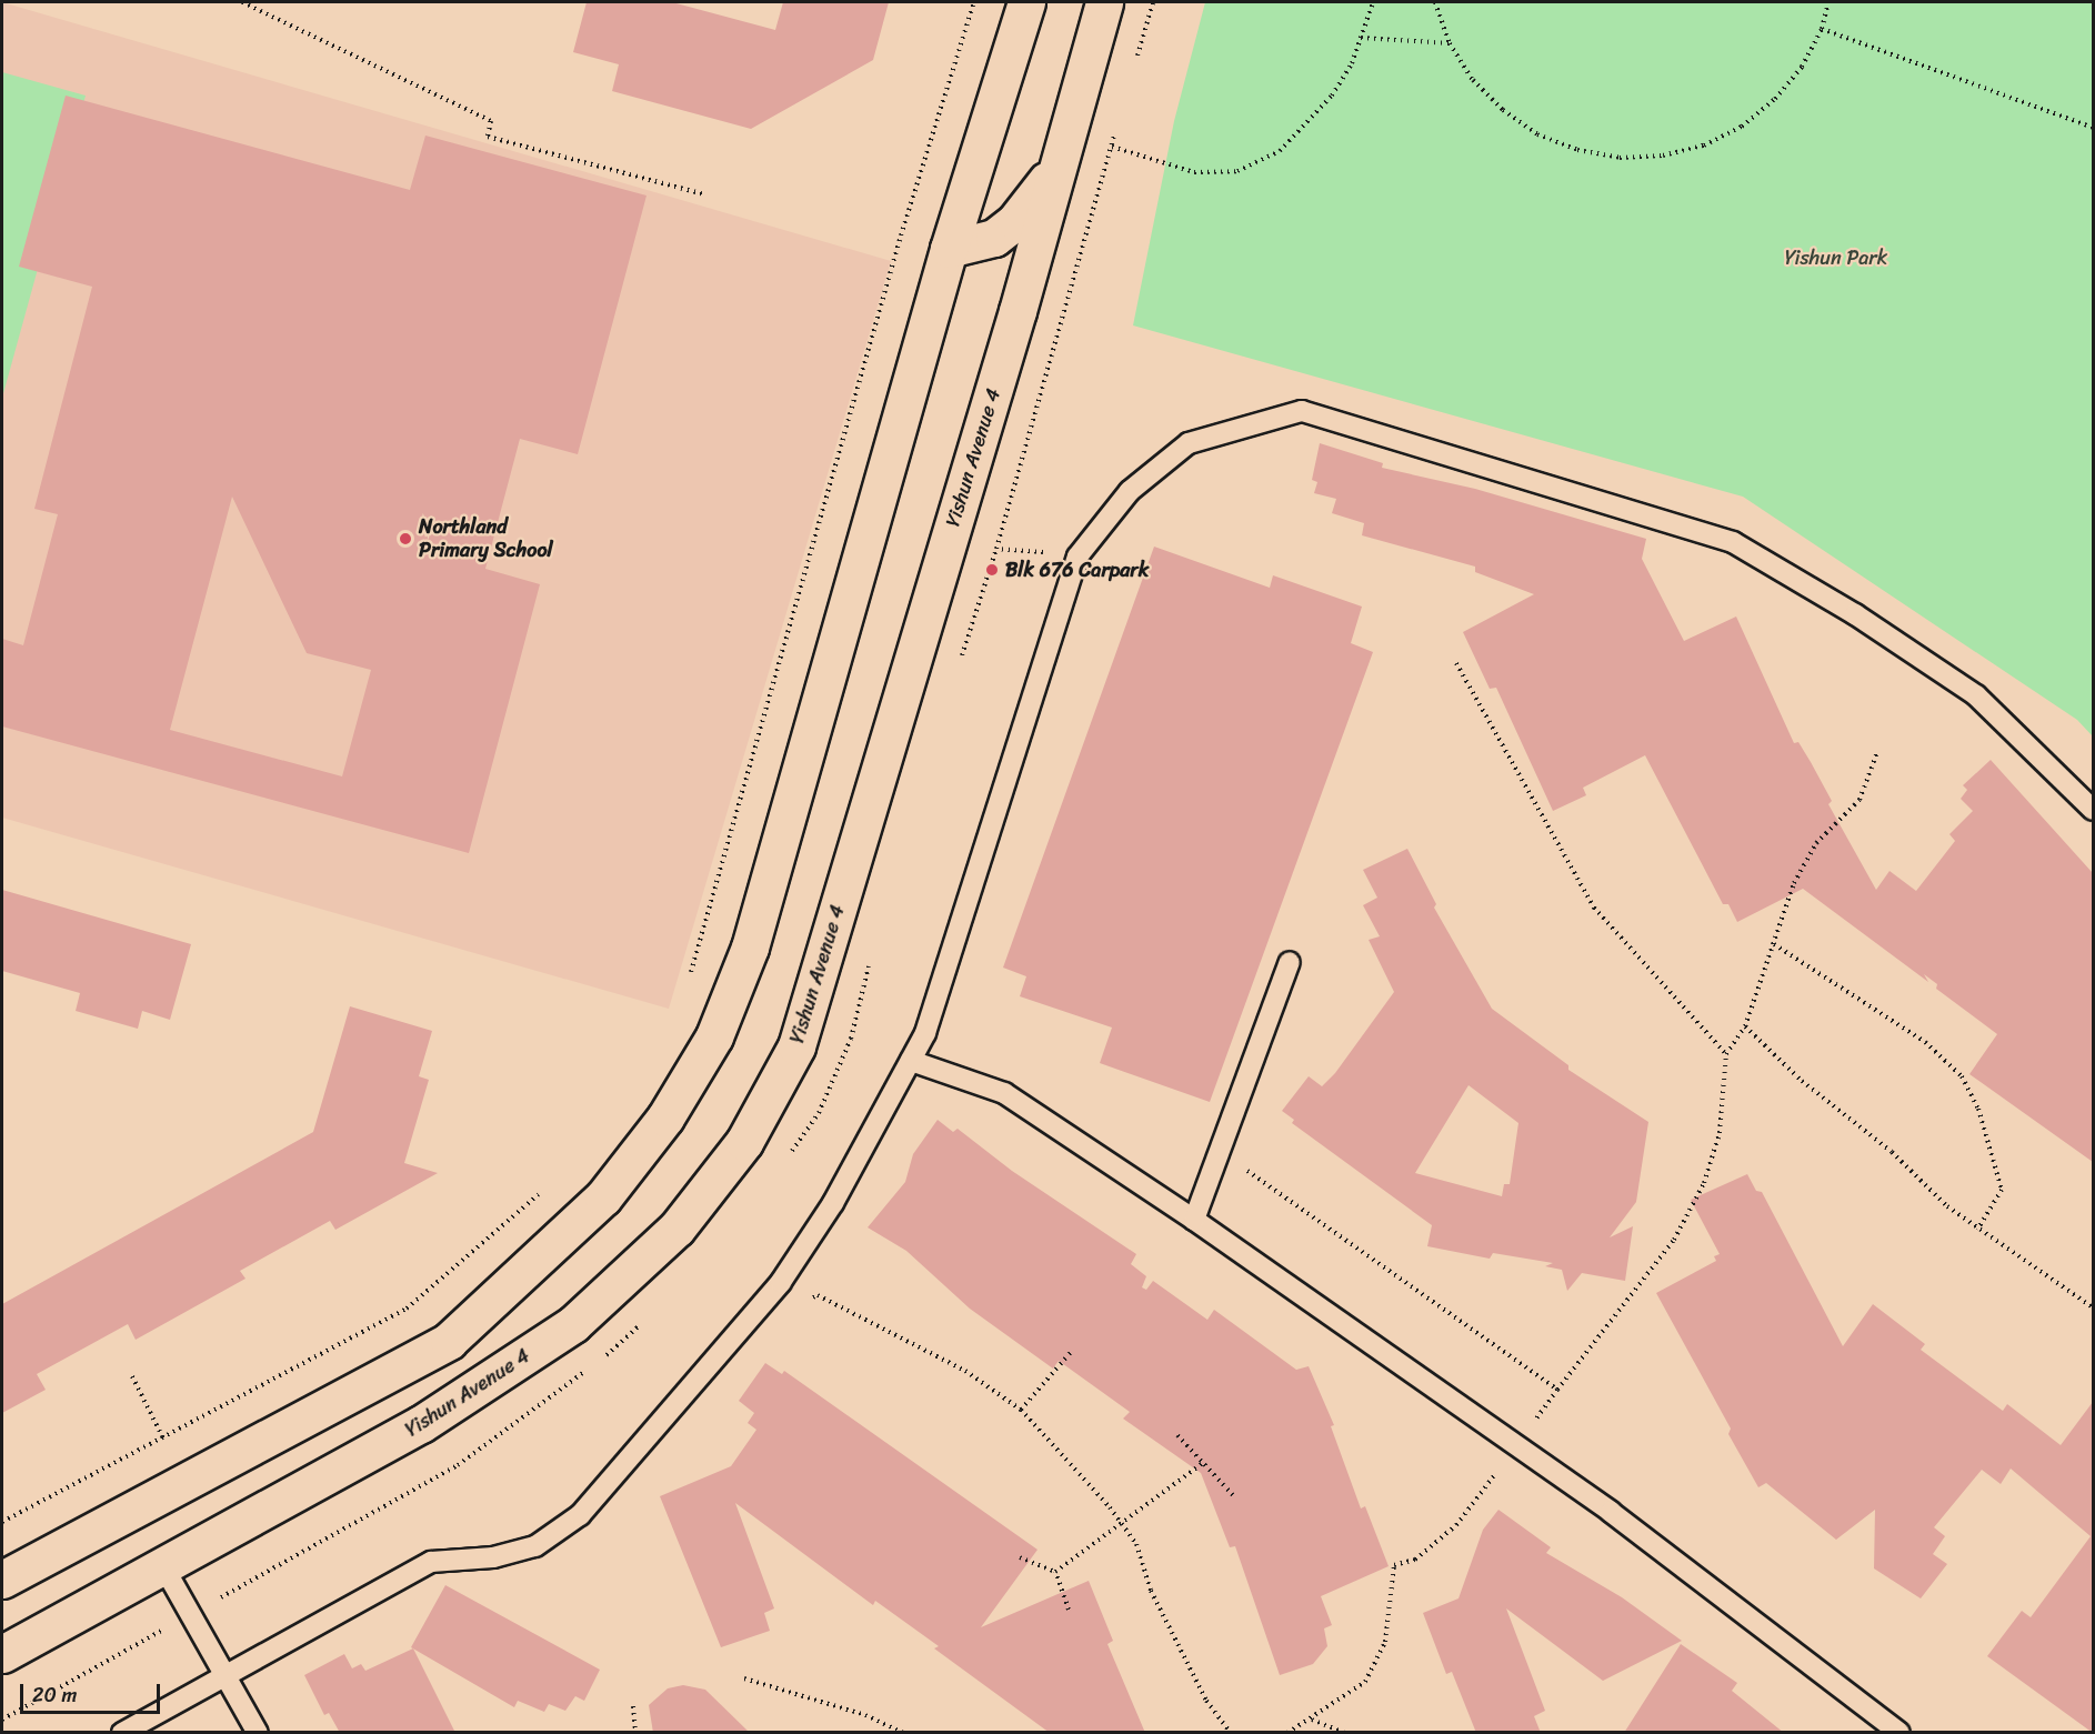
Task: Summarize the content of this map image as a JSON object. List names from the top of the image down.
{
  "streets": {
    "street": ["Yishun Avenue 4"]
  },
  "parks": ["Yishun Park"],
  "places": ["Northland Primary School", "Blk 676 Carpark"],
  "scale_bar": "20 m"
}
